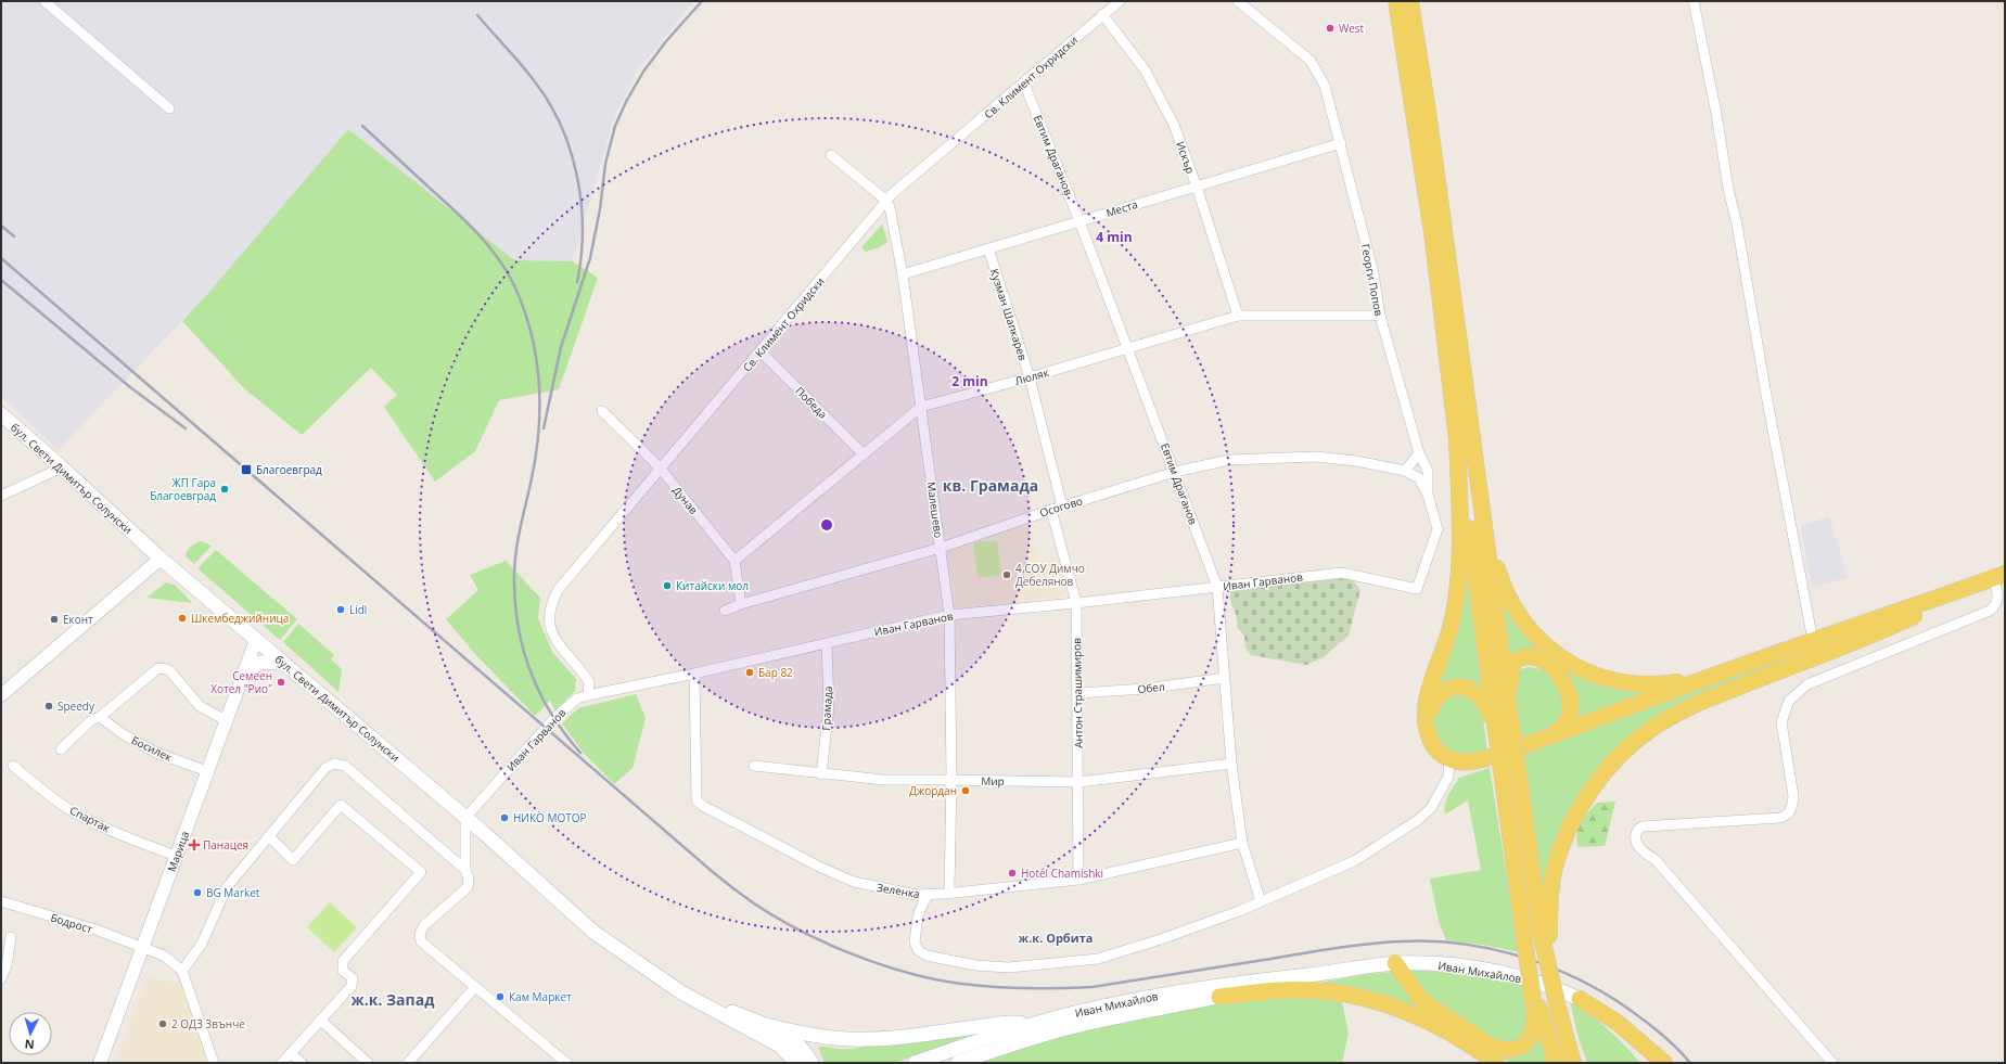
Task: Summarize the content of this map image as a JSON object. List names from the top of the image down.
{
  "streets": {
    "main road": ["бул. Свети Димитър Солунски", "Иван Михайлов"],
    "street": [
      "Св. Климент Охридски",
      "Евтим Драганов",
      "Искър",
      "Места",
      "Георги Попов",
      "Кузман Шапкарев",
      "Люляк",
      "Победа",
      "Дунав",
      "Осогово",
      "Малешево",
      "Иван Гарванов",
      "Обел",
      "Антон Страшимиров",
      "Грамада",
      "Босилек",
      "Мир",
      "Спартак",
      "Марица",
      "Зеленка",
      "Бодрост"
    ]
  },
  "crossings": [
    ["Св. Климент Охридски", "Евтим Драганов"],
    ["Св. Климент Охридски", "Искър"],
    ["Св. Климент Охридски", "Победа"],
    ["Св. Климент Охридски", "Дунав"],
    ["Св. Климент Охридски", "Малешево"],
    ["Св. Климент Охридски", "Иван Гарванов"],
    ["Евтим Драганов", "Места"],
    ["Евтим Драганов", "Люляк"],
    ["Евтим Драганов", "Осогово"],
    ["Евтим Драганов", "Иван Гарванов"],
    ["Евтим Драганов", "Обел"],
    ["Евтим Драганов", "Мир"],
    ["Евтим Драганов", "Зеленка"],
    ["Искър", "Места"],
    ["Искър", "Люляк"],
    ["Места", "Георги Попов"],
    ["Места", "Кузман Шапкарев"],
    ["Места", "Малешево"],
    ["Георги Попов", "Люляк"],
    ["Георги Попов", "Иван Гарванов"],
    ["Кузман Шапкарев", "Люляк"],
    ["Кузман Шапкарев", "Осогово"],
    ["Люляк", "Победа"],
    ["Люляк", "Дунав"],
    ["Люляк", "Малешево"],
    ["бул. Свети Димитър Солунски", "Иван Гарванов"],
    ["бул. Свети Димитър Солунски", "Марица"],
    ["Дунав", "Осогово"],
    ["Осогово", "Малешево"],
    ["Осогово", "Антон Страшимиров"],
    ["Малешево", "Иван Гарванов"],
    ["Малешево", "Мир"],
    ["Малешево", "Зеленка"],
    ["Иван Гарванов", "Антон Страшимиров"],
    ["Иван Гарванов", "Грамада"],
    ["Иван Гарванов", "Зеленка"],
    ["Обел", "Антон Страшимиров"],
    ["Антон Страшимиров", "Мир"],
    ["Антон Страшимиров", "Зеленка"],
    ["Грамада", "Мир"],
    ["Босилек", "Марица"],
    ["Спартак", "Марица"],
    ["Марица", "Бодрост"]
  ],
  "districts": ["кв. Грамада", "ж.к. Орбита", "ж.к. Запад"],
  "places": {
    "other": [
      "West",
      "ЖП Гара Благоевград",
      "4 СОУ Димчо Дебелянов",
      "Китайски мол",
      "Lidl",
      "Шкембеджийница",
      "Еконт",
      "Бар 82",
      "Семеен Хотел \"Рио\"",
      "Speedy",
      "Джордан",
      "НИКО МОТОР",
      "Hotel Chamishki",
      "BG Market",
      "Кам Маркет",
      "2 ОДЗ Звънче"
    ],
    "transit": ["Благоевград"],
    "health": ["Панацея"]
  },
  "north": "bottom",
  "rings": ["4 min", "2 min"]
}
